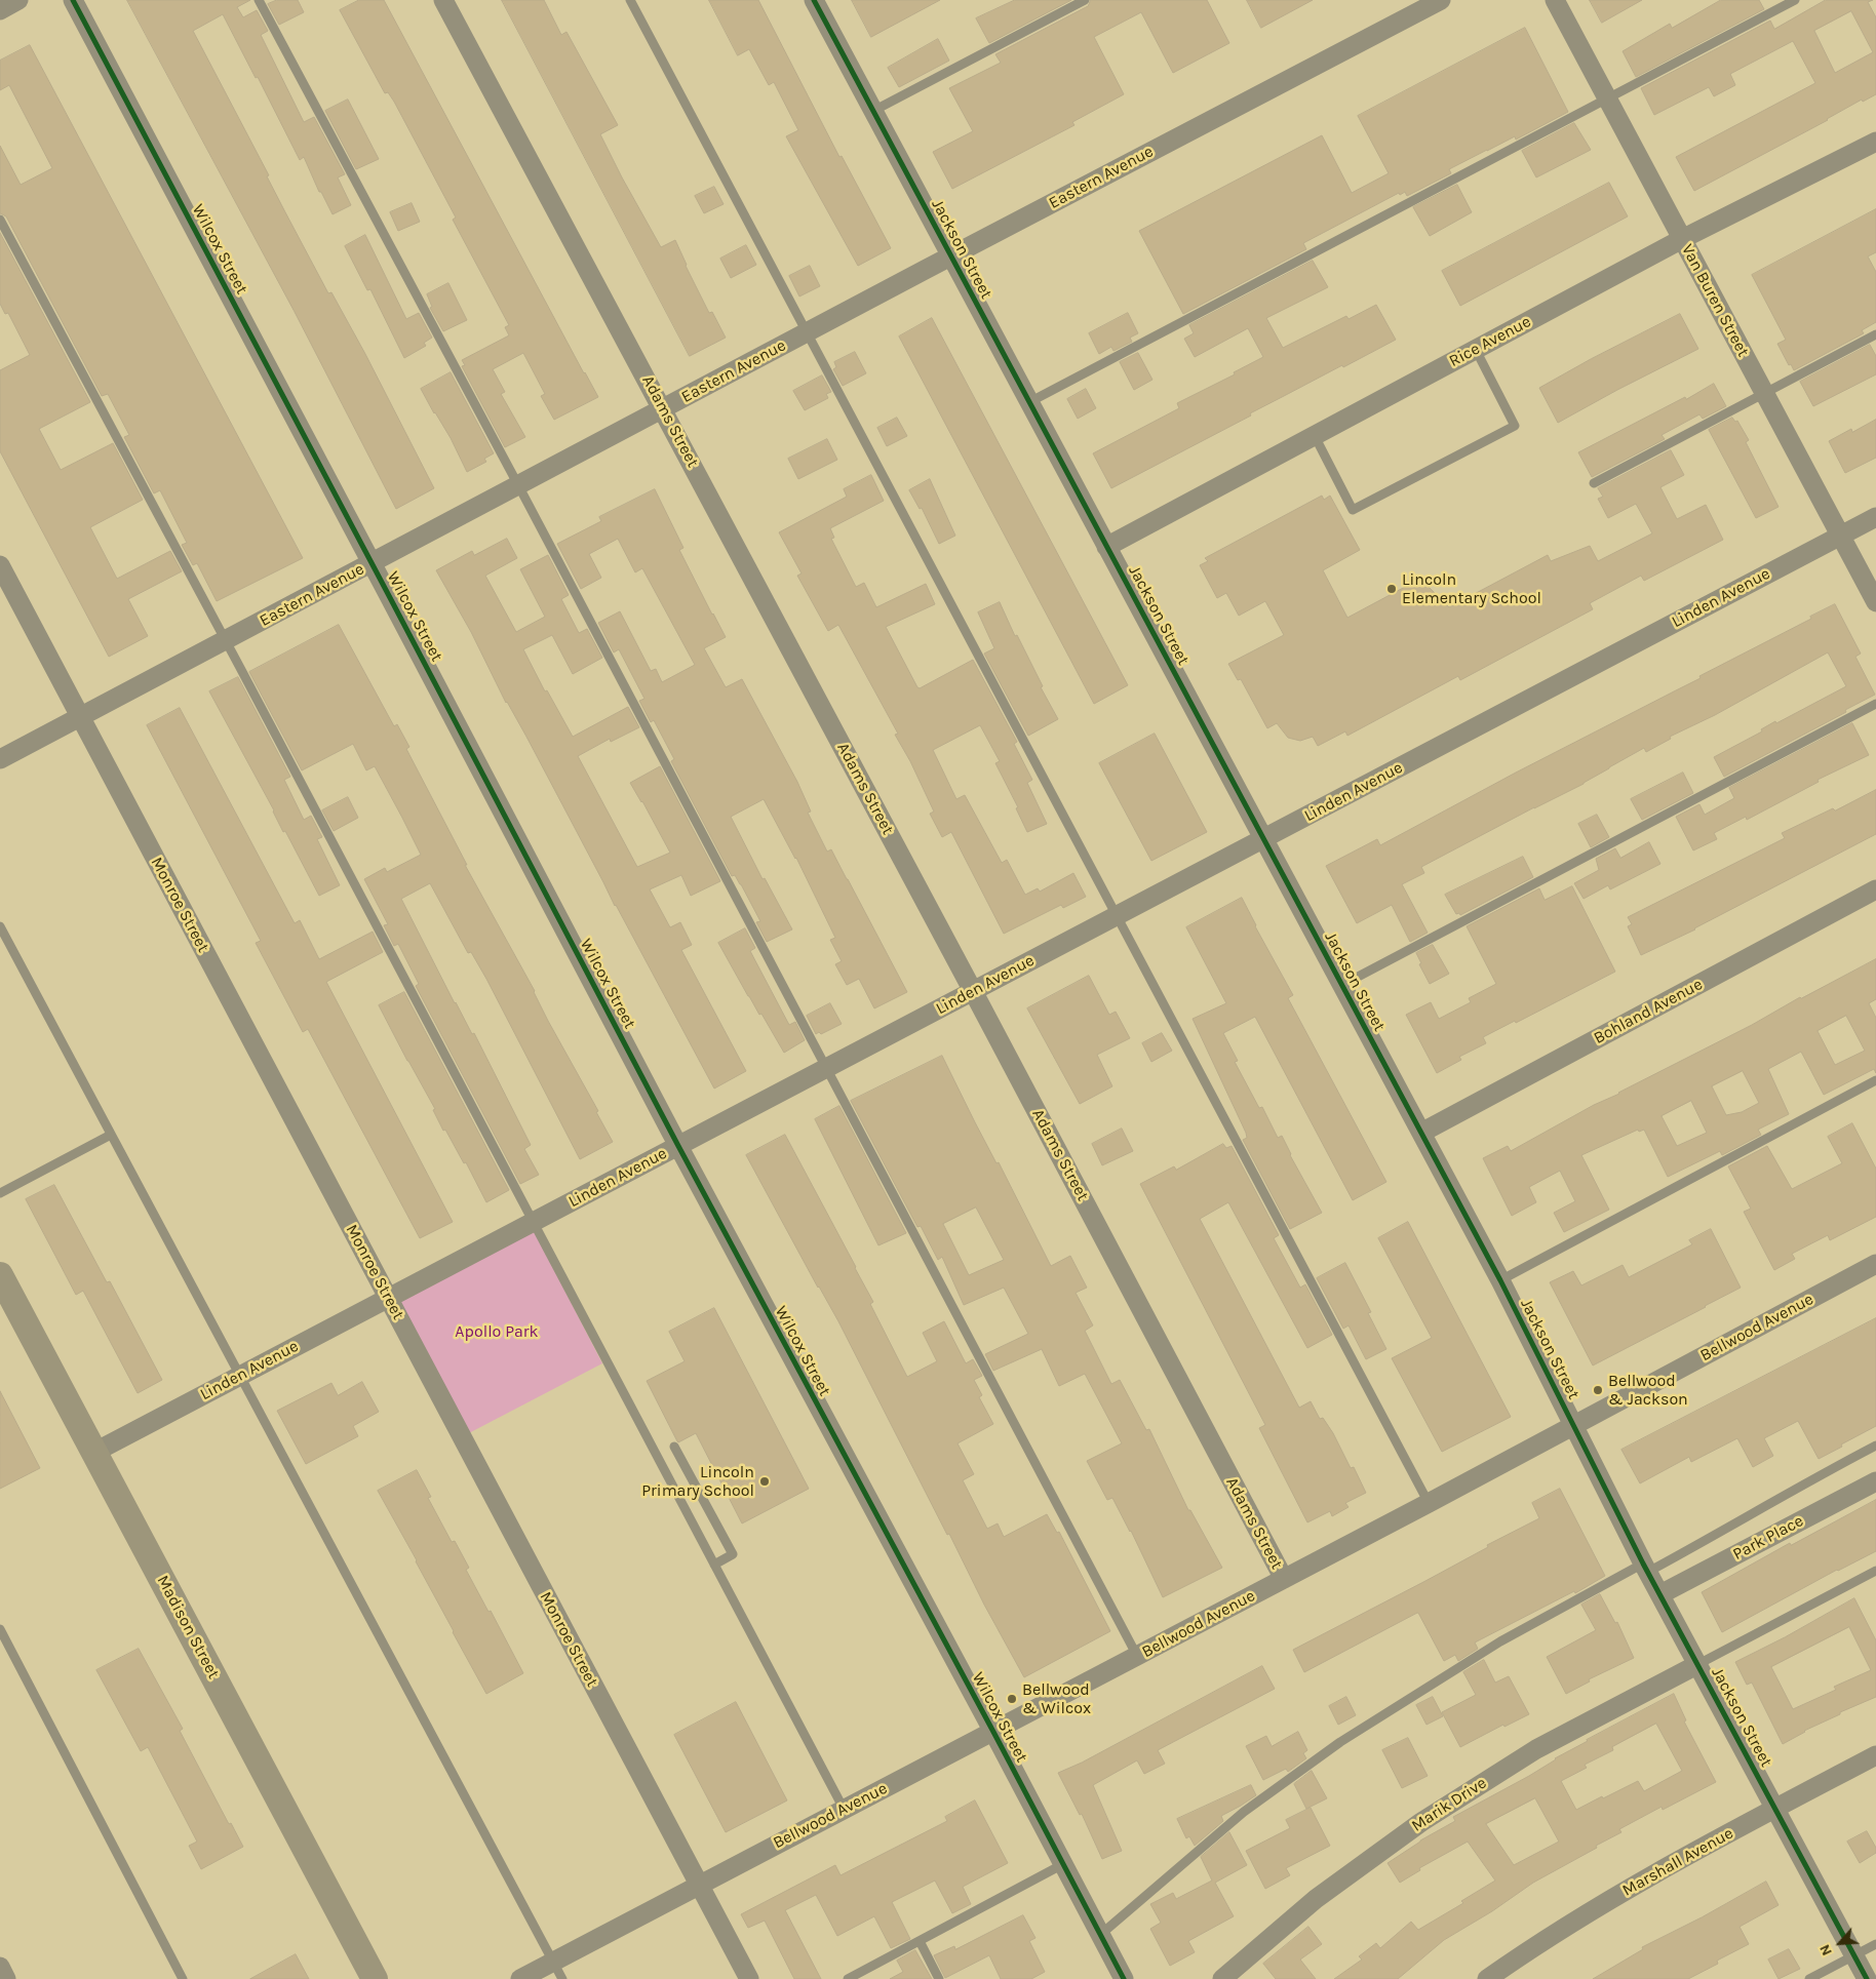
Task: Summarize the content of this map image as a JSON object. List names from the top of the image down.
{
  "streets": {
    "street": [
      "Eastern Avenue",
      "Wilcox Street",
      "Jackson Street",
      "Van Buren Street",
      "Rice Avenue",
      "Adams Street",
      "Linden Avenue",
      "Monroe Street",
      "Bohland Avenue",
      "Bellwood Avenue",
      "Park Place",
      "Madison Street",
      "Marik Drive",
      "Marshall Avenue"
    ]
  },
  "crossings": [
    ["Eastern Avenue", "Wilcox Street"],
    ["Eastern Avenue", "Jackson Street"],
    ["Eastern Avenue", "Adams Street"],
    ["Eastern Avenue", "Monroe Street"],
    ["Wilcox Street", "Linden Avenue"],
    ["Wilcox Street", "Bellwood Avenue"],
    ["Jackson Street", "Rice Avenue"],
    ["Jackson Street", "Linden Avenue"],
    ["Jackson Street", "Bohland Avenue"],
    ["Jackson Street", "Bellwood Avenue"],
    ["Jackson Street", "Park Place"],
    ["Jackson Street", "Marik Drive"],
    ["Jackson Street", "Marshall Avenue"],
    ["Van Buren Street", "Rice Avenue"],
    ["Van Buren Street", "Linden Avenue"],
    ["Adams Street", "Linden Avenue"],
    ["Adams Street", "Bellwood Avenue"],
    ["Linden Avenue", "Monroe Street"],
    ["Linden Avenue", "Madison Street"],
    ["Monroe Street", "Bellwood Avenue"]
  ],
  "parks": ["Apollo Park"],
  "places": [
    "Lincoln Elementary School",
    "Bellwood & Jackson",
    "Lincoln Primary School",
    "Bellwood & Wilcox"
  ],
  "north": "bottom left"
}
